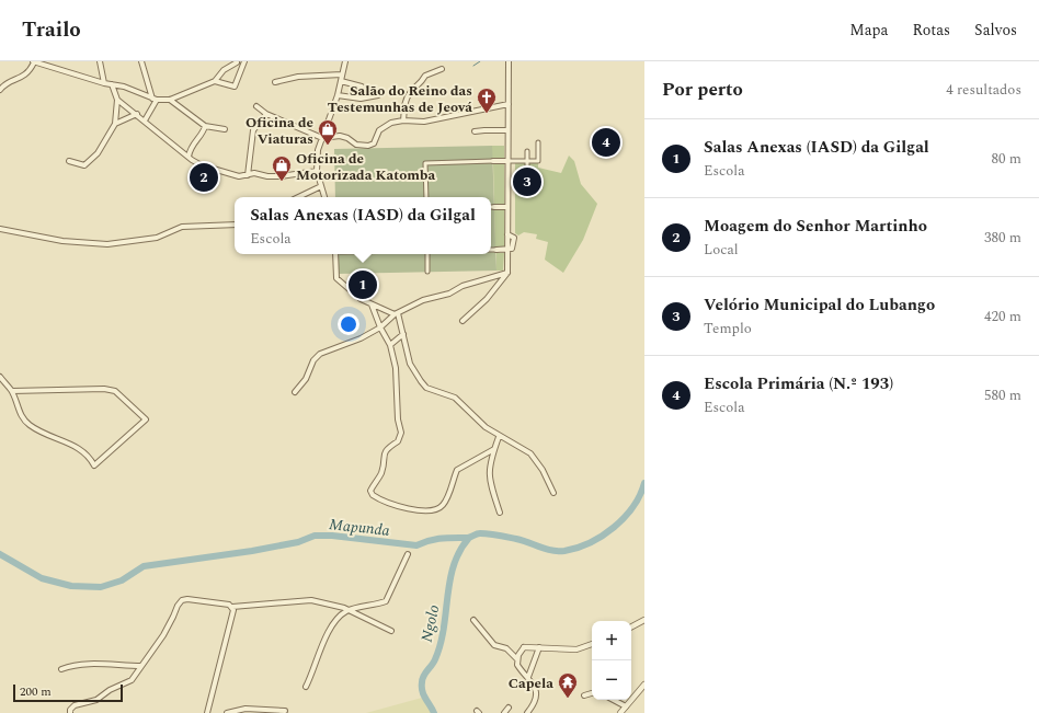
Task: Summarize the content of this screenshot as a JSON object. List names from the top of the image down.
{
  "water": ["Mapunda", "Ngolo"],
  "places": {
    "church": ["Salão do Reino das Testemunhas de Jeová"],
    "shop": ["Oficina de Viaturas", "Oficina de Motorizada Katomba"],
    "temple": ["Capela"]
  },
  "scale_bar": "200 m",
  "page": {
    "header": "Trailo",
    "nav": ["Mapa", "Rotas", "Salvos"],
    "heading": ["Por perto", "4 resultados"],
    "list": [
      {
        "mark": "1",
        "name": "Salas Anexas (IASD) da Gilgal",
        "note": "Escola",
        "value": "80 m"
      },
      {
        "mark": "2",
        "name": "Moagem do Senhor Martinho",
        "note": "Local",
        "value": "380 m"
      },
      {
        "mark": "3",
        "name": "Velório Municipal do Lubango",
        "note": "Templo",
        "value": "420 m"
      },
      {
        "mark": "4",
        "name": "Escola Primária (N.º 193)",
        "note": "Escola",
        "value": "580 m"
      }
    ],
    "pins": [
      "4",
      "2",
      "3",
      "1"
    ],
    "popup": ["Salas Anexas (IASD) da Gilgal", "Escola"],
    "map_buttons": ["+", "−"],
    "scale": "200 m"
  }
}
